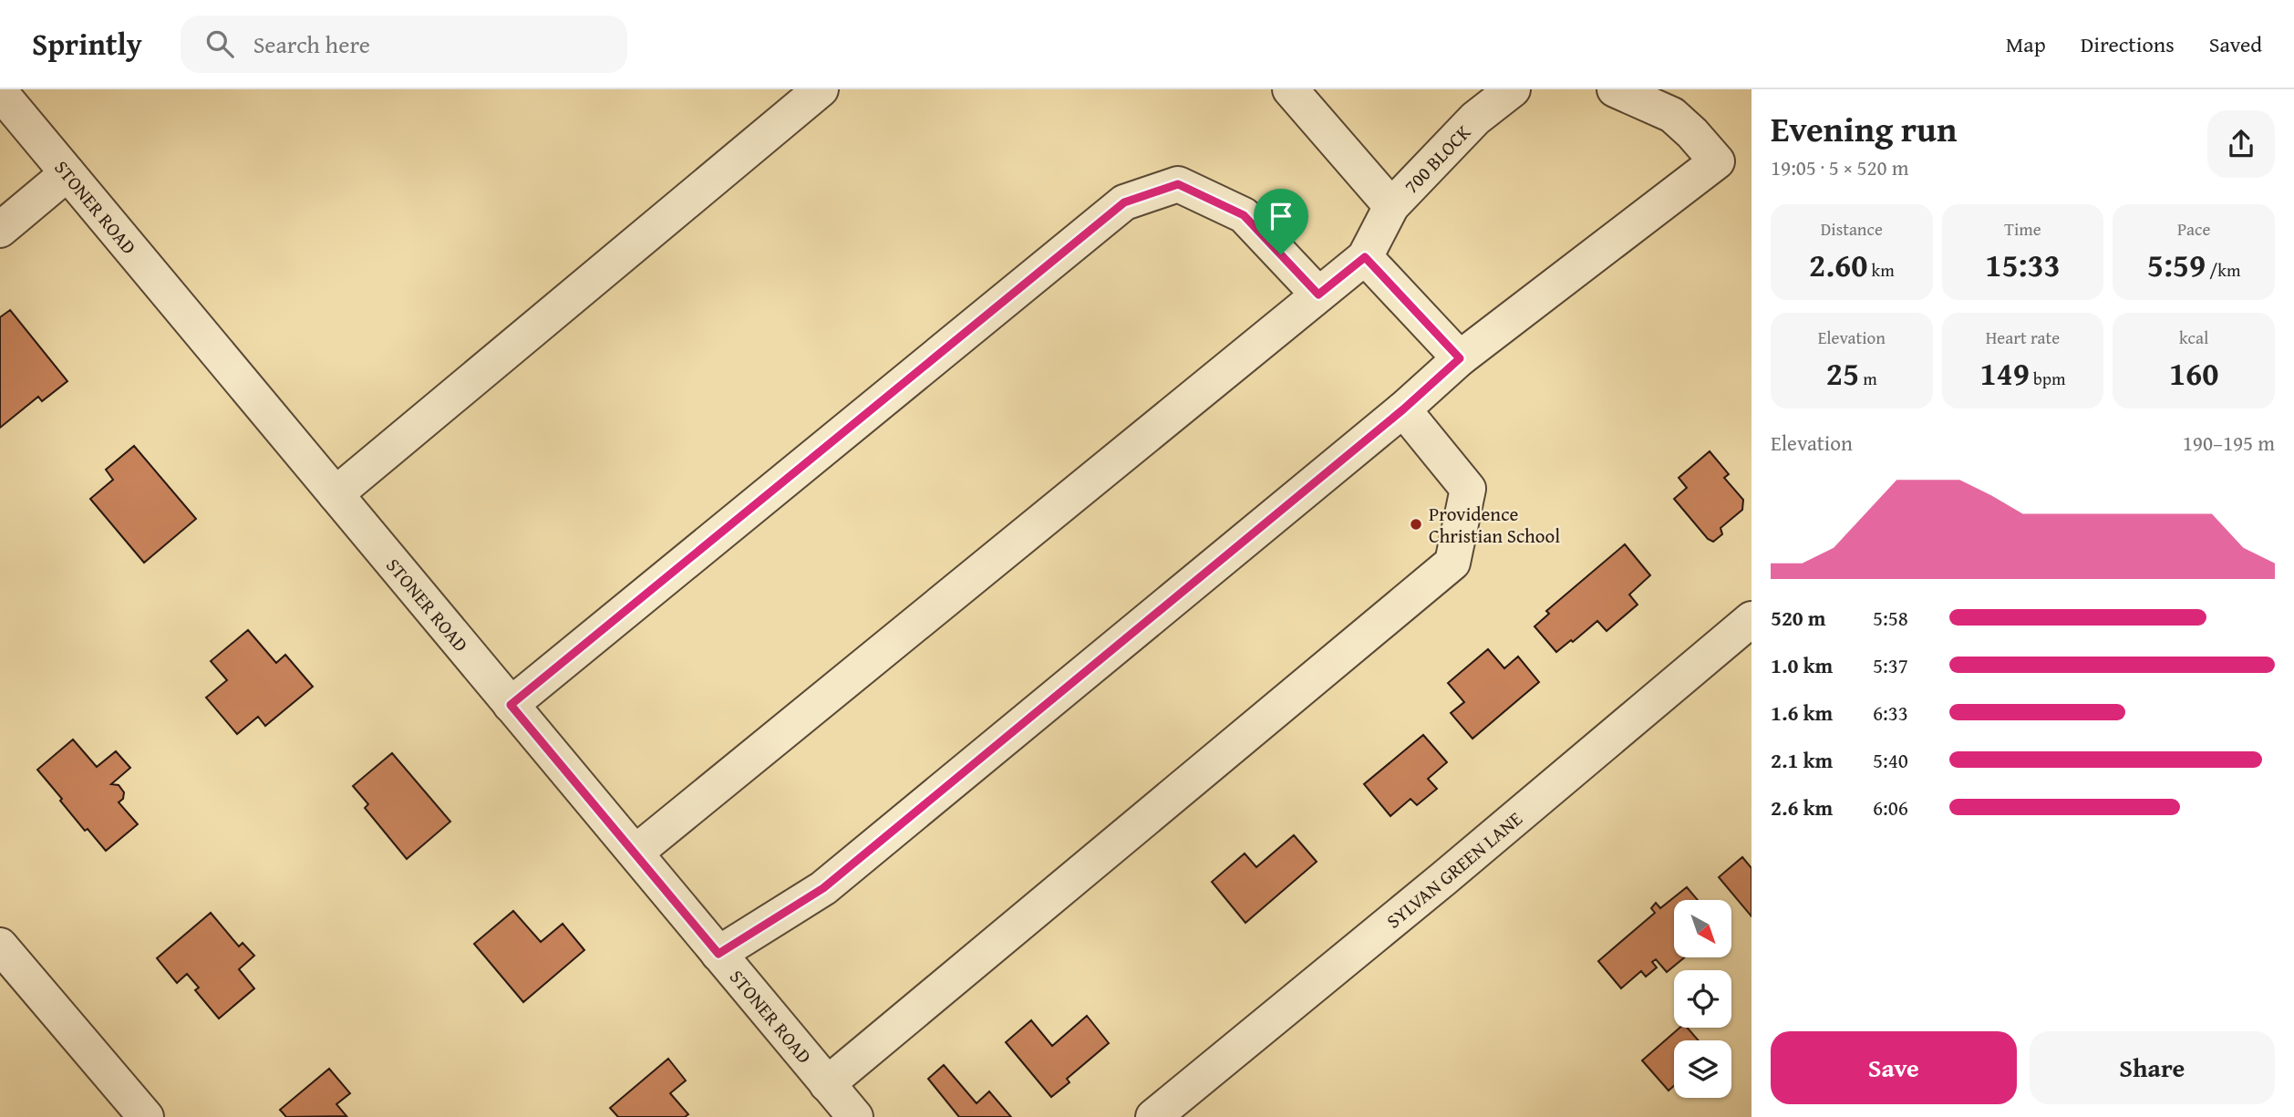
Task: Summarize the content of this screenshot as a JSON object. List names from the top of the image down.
{
  "streets": {
    "street": ["700 BLOCK", "STONER ROAD", "SYLVAN GREEN LANE"]
  },
  "places": ["Providence Christian School"],
  "north": "bottom right",
  "page": {
    "header": "Sprintly",
    "search": "Search here",
    "nav": ["Map", "Directions", "Saved"],
    "heading": ["Evening run", "19:05 · 5 × 520 m"],
    "stats": [
      ["Distance", "2.60 km"],
      ["Time", "15:33"],
      ["Pace", "5:59 /km"],
      ["Elevation", "25 m"],
      ["Heart rate", "149 bpm"],
      ["kcal", "160"]
    ],
    "chart": ["Elevation", "190–195 m"],
    "list": [
      {
        "name": "520 m",
        "note": "5:58"
      },
      {
        "name": "1.0 km",
        "note": "5:37"
      },
      {
        "name": "1.6 km",
        "note": "6:33"
      },
      {
        "name": "2.1 km",
        "note": "5:40"
      },
      {
        "name": "2.6 km",
        "note": "6:06"
      }
    ],
    "buttons": ["Save", "Share"]
  }
}
